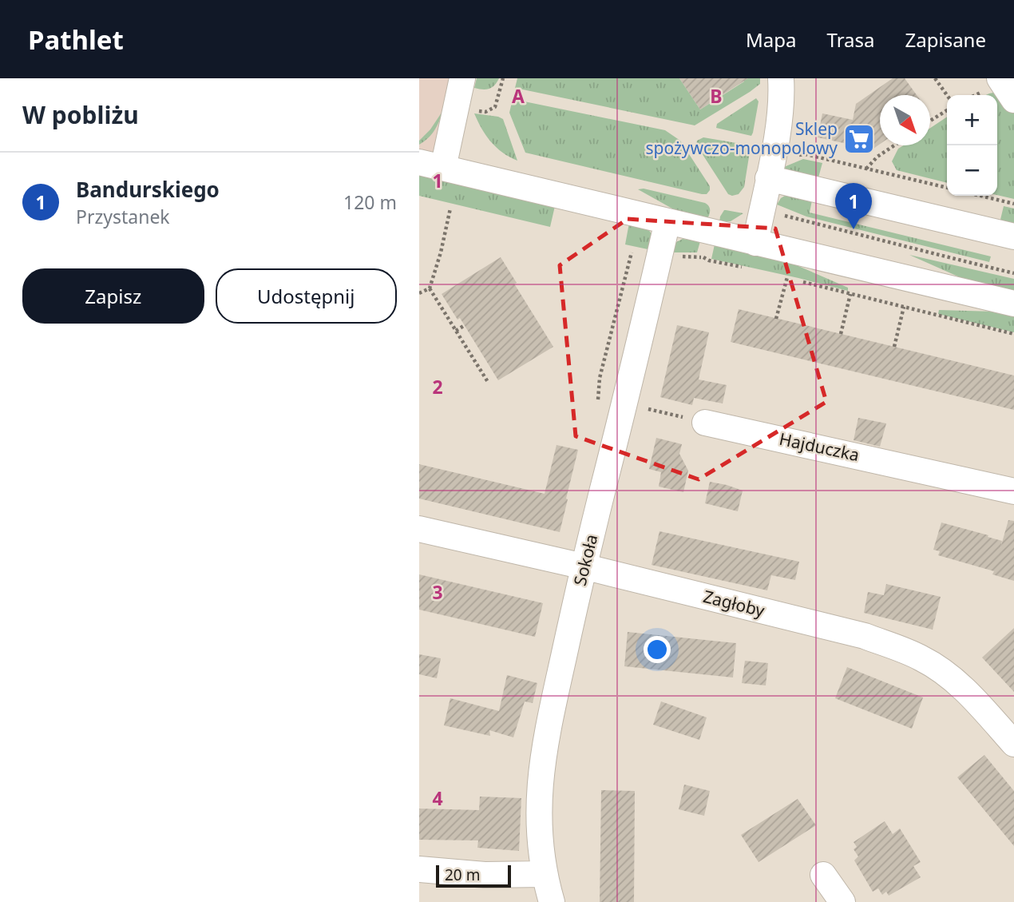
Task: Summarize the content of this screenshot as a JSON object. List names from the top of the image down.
{
  "streets": {
    "street": ["Hajduczka", "Sokoła", "Zagłoby"]
  },
  "crossings": [
    ["Sokoła", "Zagłoby"]
  ],
  "places": {
    "supermarket": ["Sklep spożywczo-monopolowy"]
  },
  "scale_bar": "20 m",
  "north": "bottom right",
  "page": {
    "header": "Pathlet",
    "nav": ["Mapa", "Trasa", "Zapisane"],
    "heading": "W pobliżu",
    "map_buttons": ["+", "−"],
    "list": [
      {
        "mark": "1",
        "name": "Bandurskiego",
        "note": "Przystanek",
        "value": "120 m"
      }
    ],
    "pins": "1",
    "buttons": ["Zapisz", "Udostępnij"],
    "scale": "20 m"
  },
  "grid": {
    "columns": ["A", "B"],
    "rows": [
      "1",
      "2",
      "3",
      "4"
    ]
  }
}
